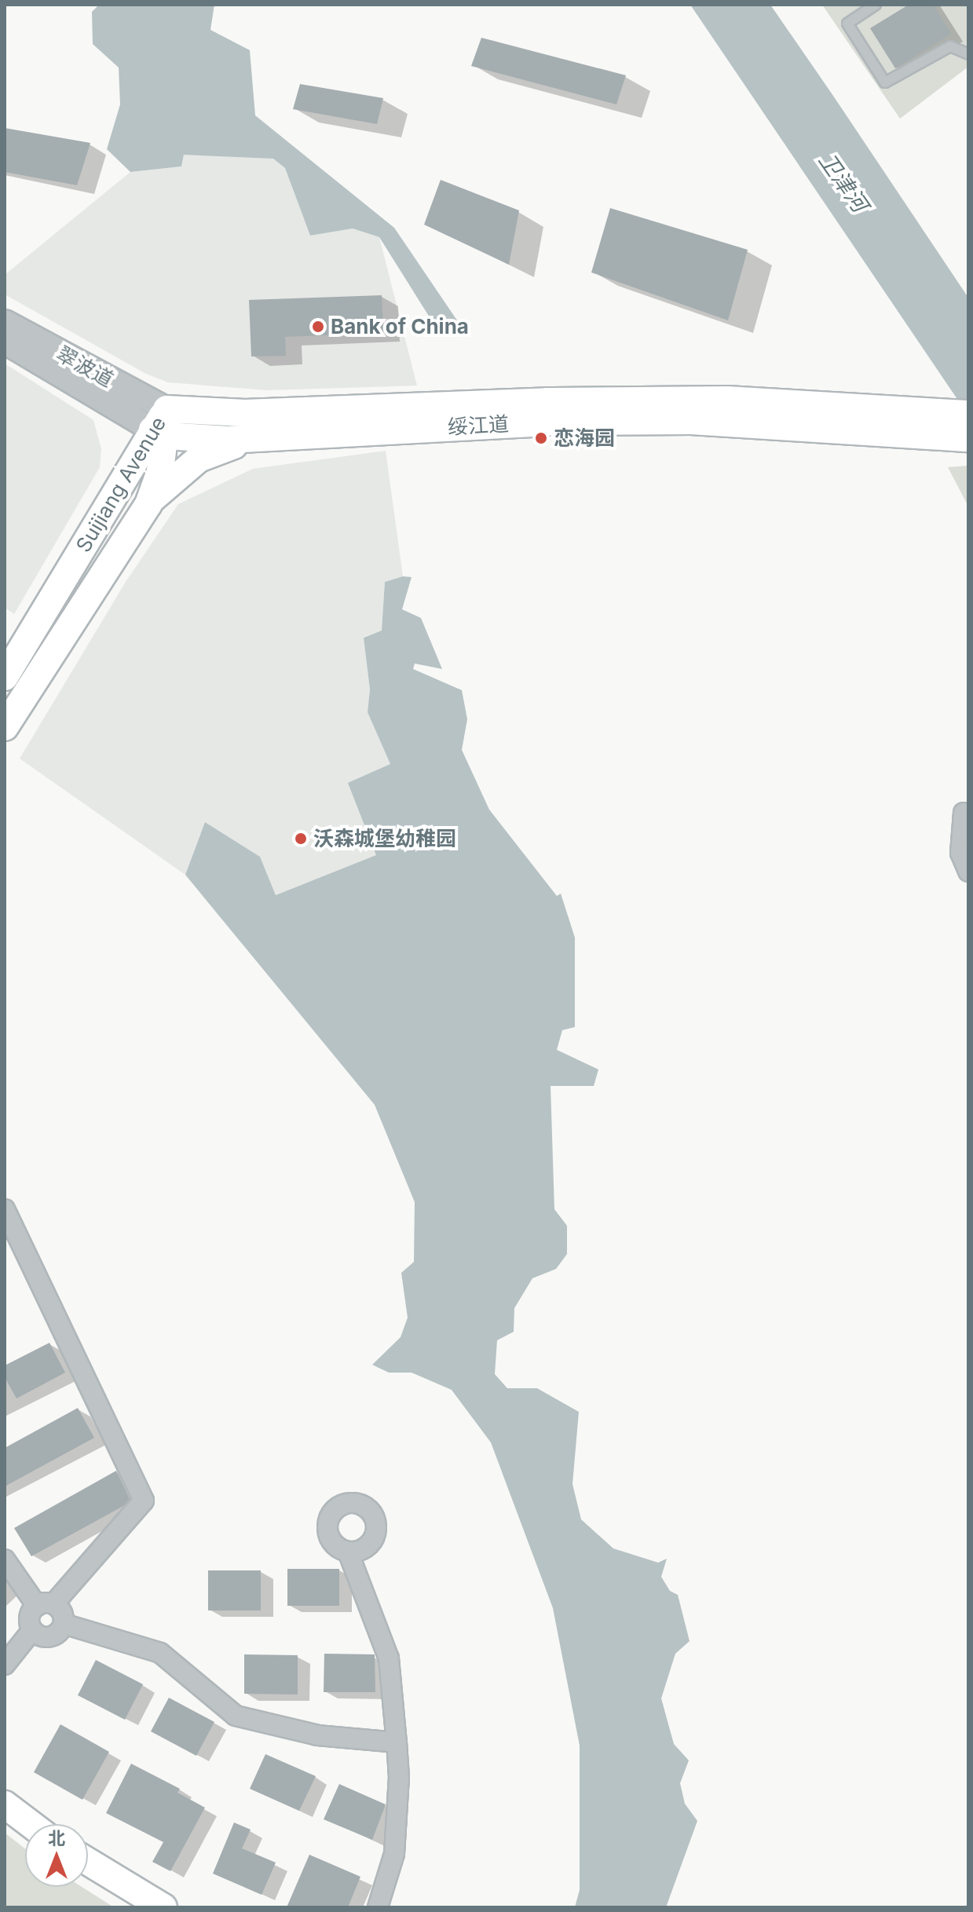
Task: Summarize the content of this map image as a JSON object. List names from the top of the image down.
{
  "streets": {
    "main road": ["绥江道", "Suijiang Avenue"],
    "street": ["翠波道"]
  },
  "crossings": [
    ["翠波道", "绥江道"],
    ["翠波道", "Suijiang Avenue"],
    ["绥江道", "Suijiang Avenue"]
  ],
  "water": ["卫津河"],
  "places": ["Bank of China", "恋海园", "沃森城堡幼稚园"],
  "north": "top"
}
